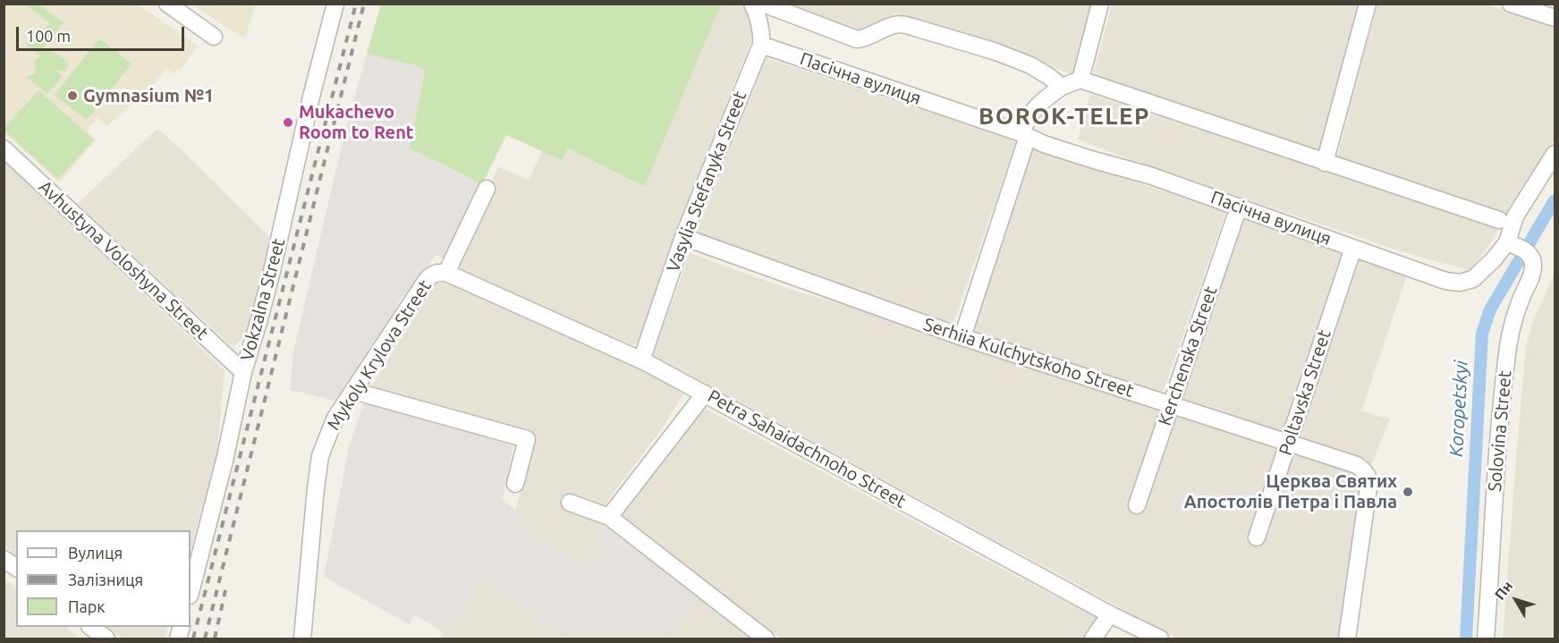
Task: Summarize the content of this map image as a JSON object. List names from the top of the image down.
{
  "streets": {
    "street": [
      "Пасічна вулиця",
      "Vasylia Stefanyka Street",
      "Avhustyna Voloshyna Street",
      "Vokzalna Street",
      "Mykoly Krylova Street",
      "Kerchenska Street",
      "Serhiia Kulchytskoho Street",
      "Poltavska Street",
      "Solovina Street",
      "Petra Sahaidachnoho Street"
    ]
  },
  "crossings": [
    ["Пасічна вулиця", "Vasylia Stefanyka Street"],
    ["Пасічна вулиця", "Kerchenska Street"],
    ["Пасічна вулиця", "Poltavska Street"],
    ["Пасічна вулиця", "Solovina Street"],
    ["Vasylia Stefanyka Street", "Serhiia Kulchytskoho Street"],
    ["Vasylia Stefanyka Street", "Petra Sahaidachnoho Street"],
    ["Avhustyna Voloshyna Street", "Vokzalna Street"],
    ["Mykoly Krylova Street", "Petra Sahaidachnoho Street"],
    ["Kerchenska Street", "Serhiia Kulchytskoho Street"],
    ["Serhiia Kulchytskoho Street", "Poltavska Street"]
  ],
  "districts": ["BOROK-TELEP"],
  "water": ["Koropetskyi"],
  "places": ["Gymnasium №1", "Mukachevo Room to Rent", "Церква Святих Апостолів Петра і Павла"],
  "legend": ["Вулиця", "Залізниця", "Парк"],
  "scale_bar": "100 m",
  "north": "top left"
}
